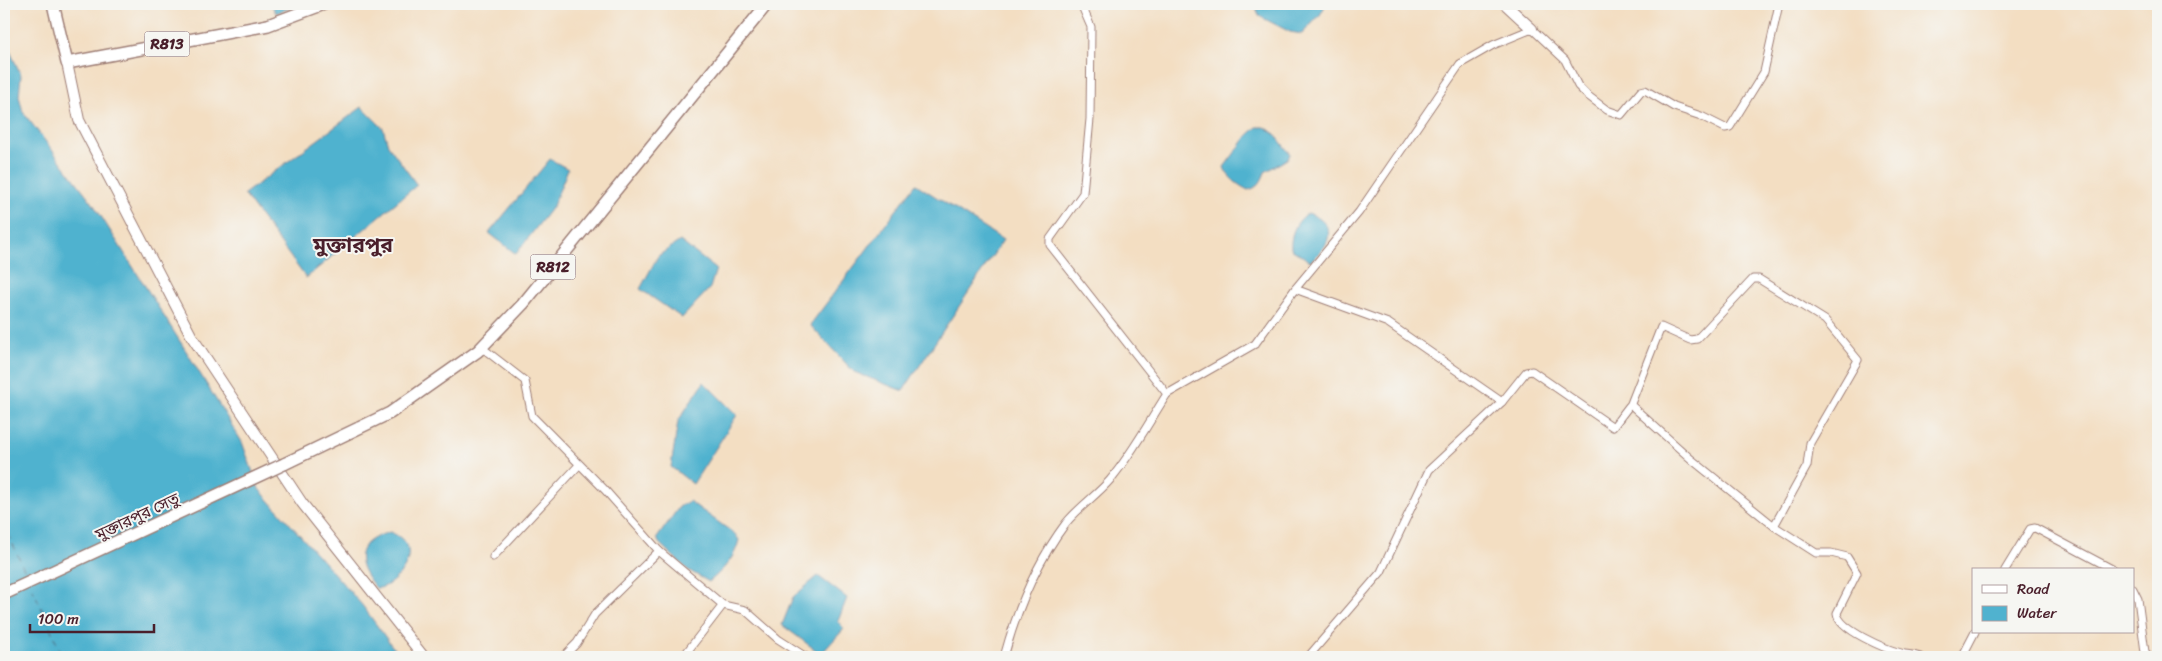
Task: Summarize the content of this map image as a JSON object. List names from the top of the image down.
{
  "streets": {
    "main road": ["R813", "R812", "মুক্তারপুর সেতু"]
  },
  "crossings": [
    ["R812", "মুক্তারপুর সেতু"]
  ],
  "districts": ["মুক্তারপুর"],
  "legend": ["Road", "Water"],
  "scale_bar": "100 m"
}
